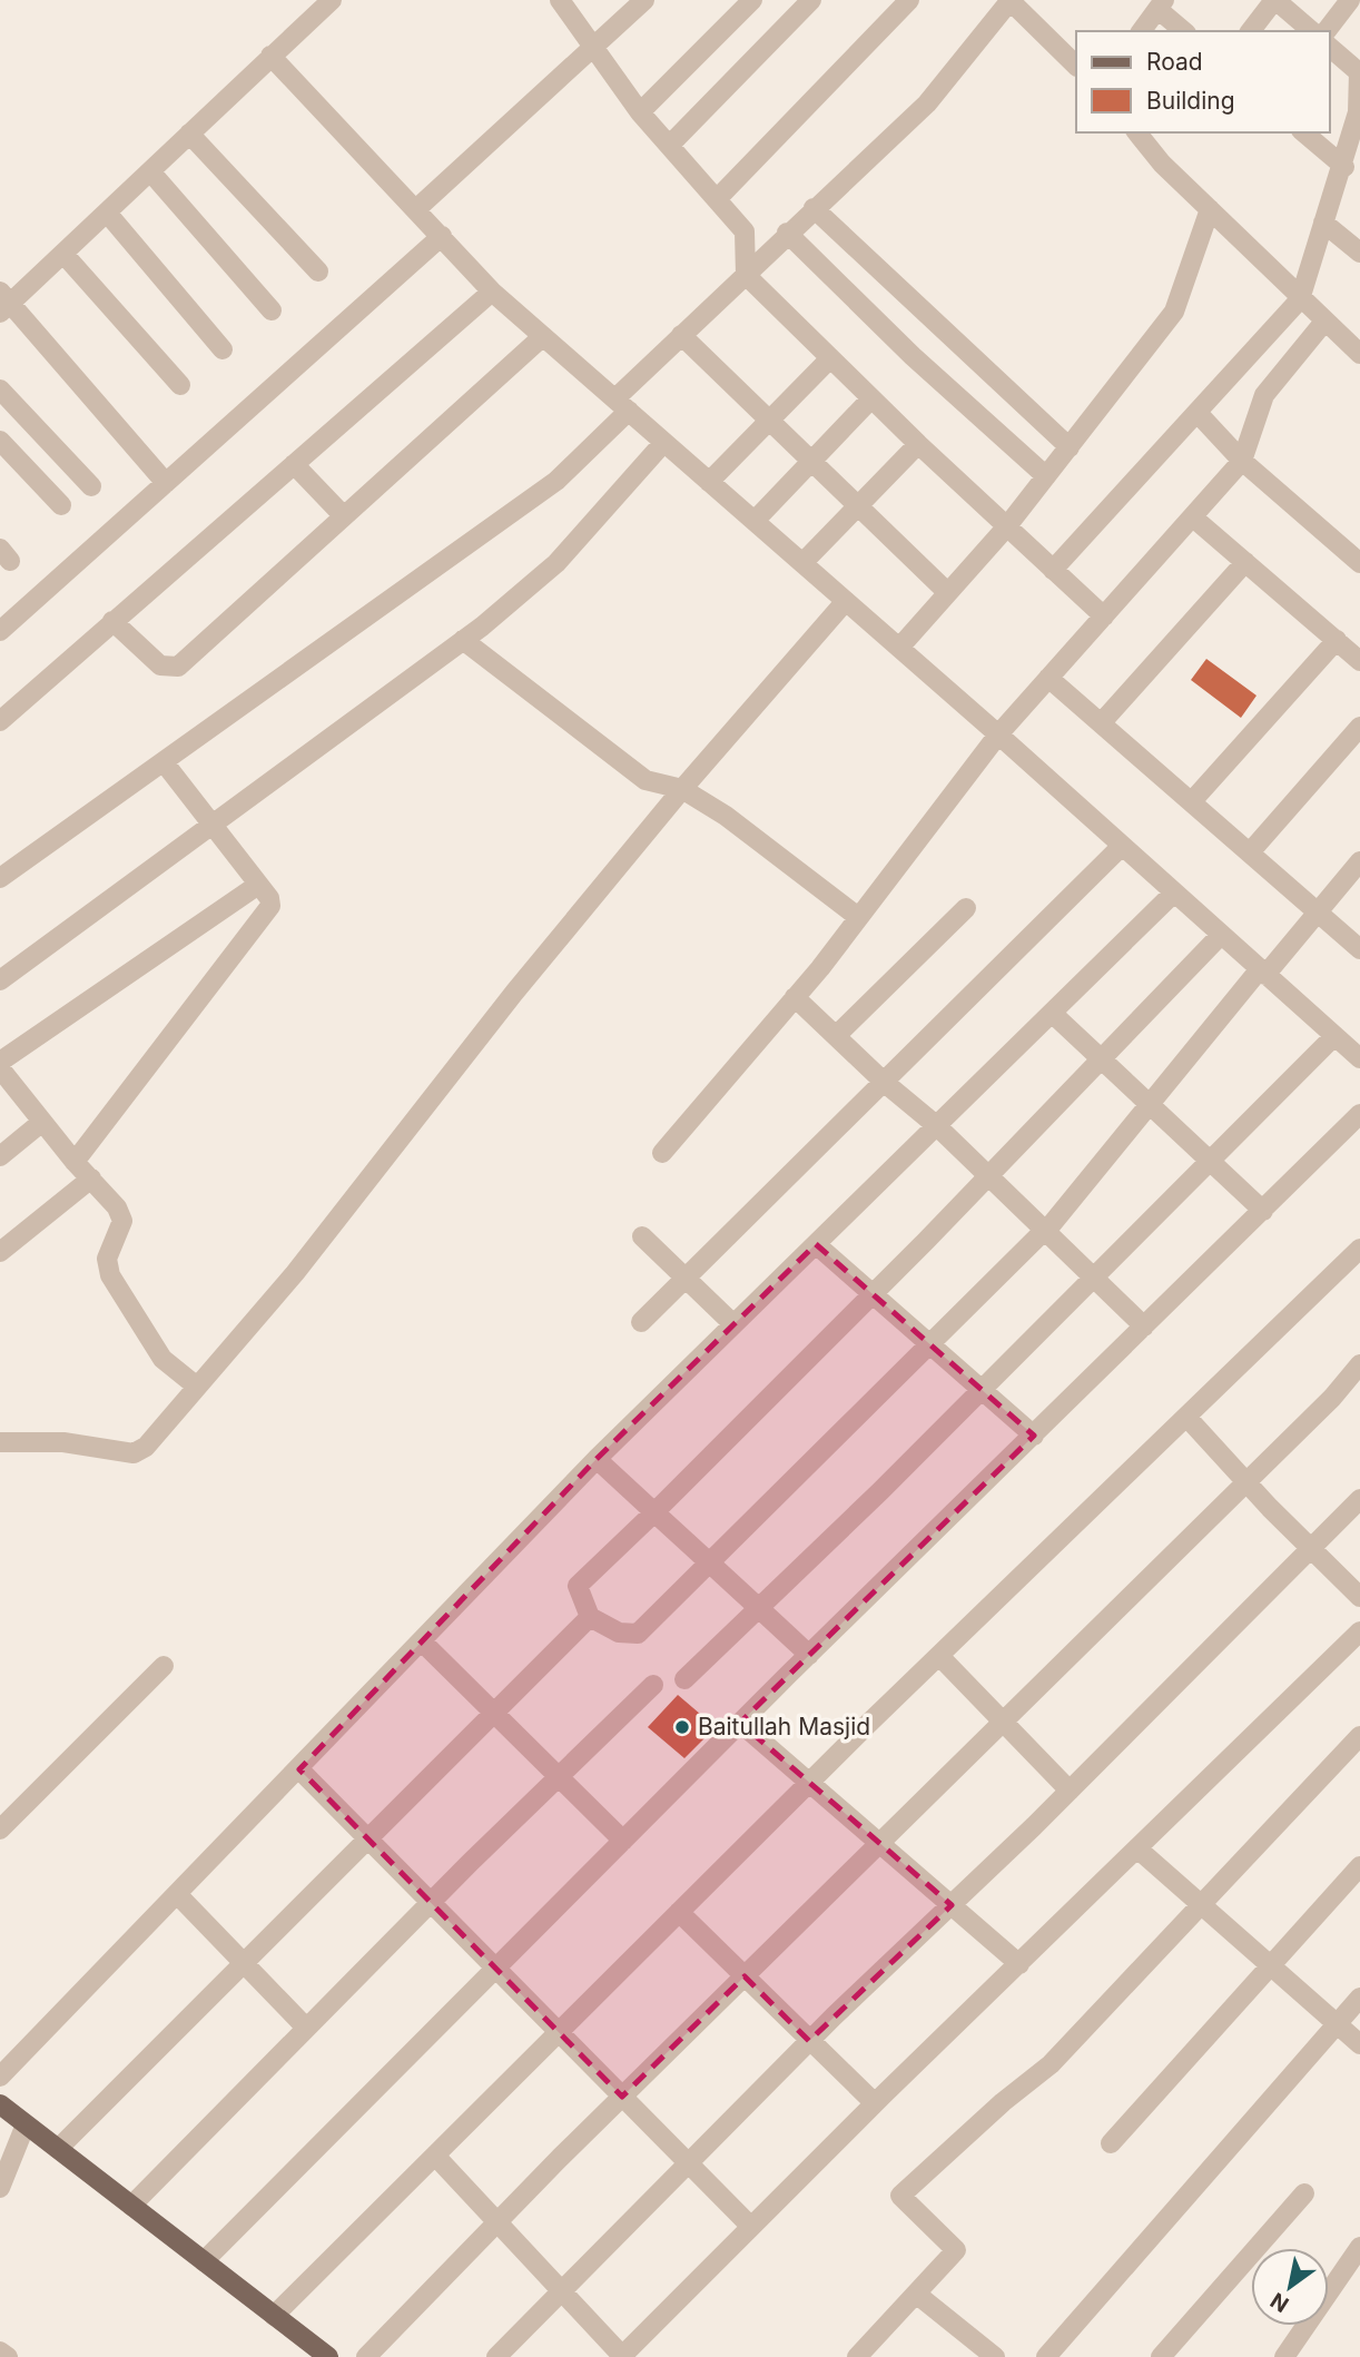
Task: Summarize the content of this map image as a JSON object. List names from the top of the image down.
{
  "places": ["Baitullah Masjid"],
  "legend": ["Road", "Building"],
  "north": "bottom left"
}
